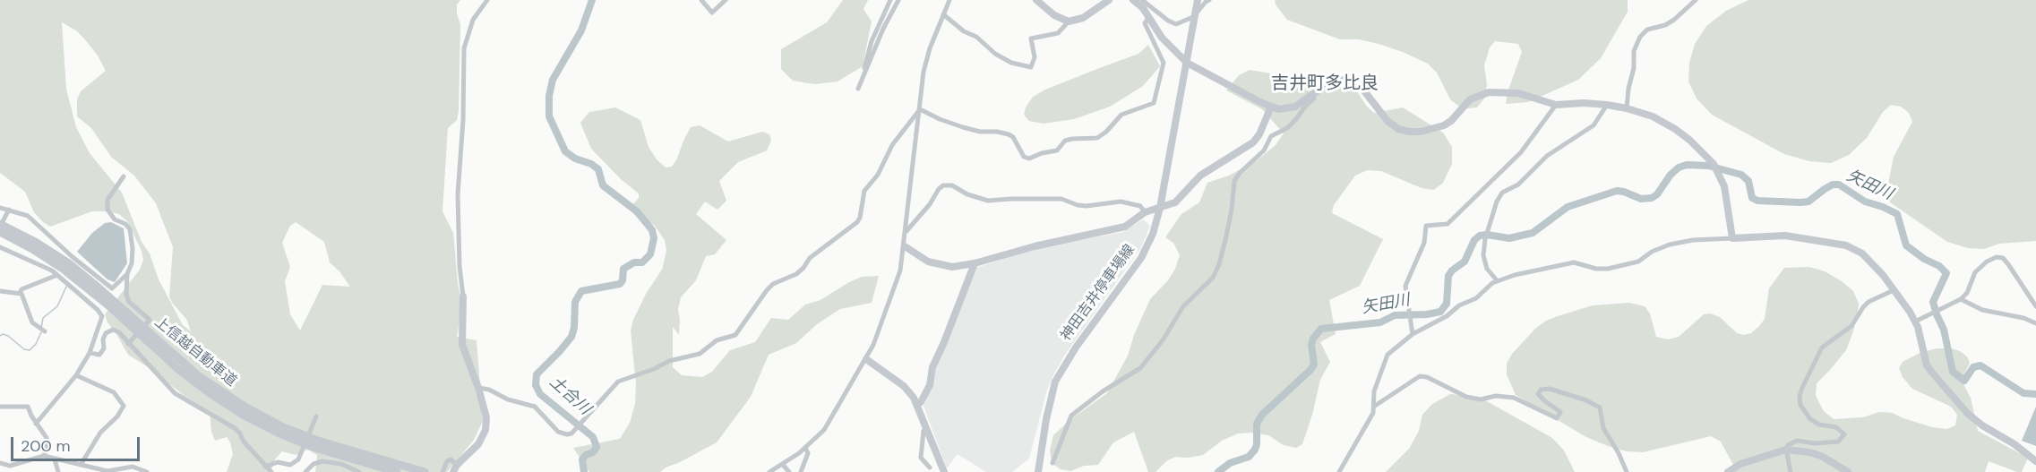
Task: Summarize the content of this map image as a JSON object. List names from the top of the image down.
{
  "streets": {
    "highway": ["上信越自動車道"],
    "main road": ["神田吉井停車場線"]
  },
  "districts": ["吉井町多比良"],
  "water": ["矢田川", "土合川"],
  "scale_bar": "200 m"
}
